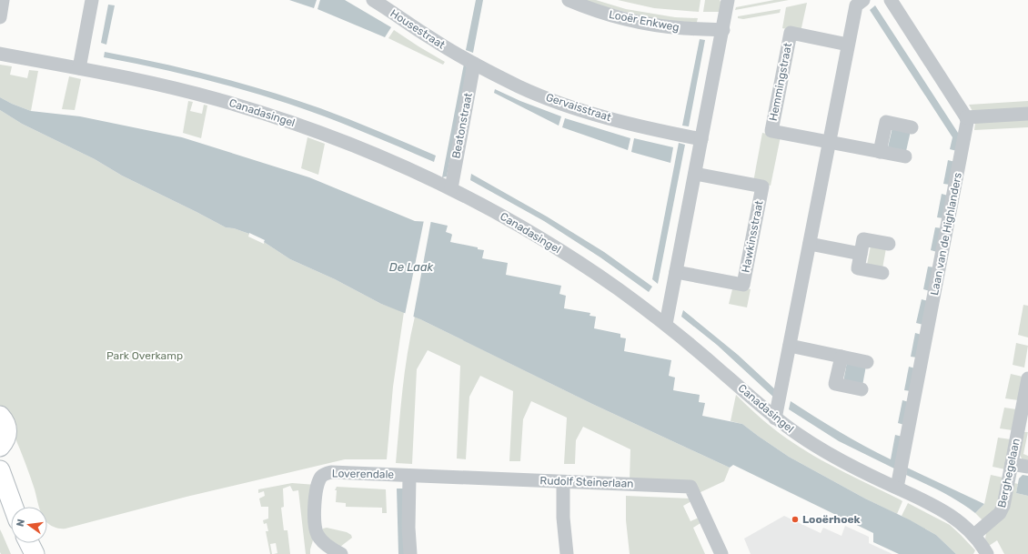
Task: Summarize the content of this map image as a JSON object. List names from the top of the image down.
{
  "streets": {
    "street": [
      "Looër Enkweg",
      "Housestraat",
      "Hemmingstraat",
      "Gervaisstraat",
      "Canadasingel",
      "Beatonstraat",
      "Laan van de Highlanders",
      "Hawkinsstraat",
      "Berghegelaan",
      "Loverendale",
      "Rudolf Steinerlaan"
    ]
  },
  "crossings": [
    ["Housestraat", "Gervaisstraat"],
    ["Gervaisstraat", "Beatonstraat"],
    ["Canadasingel", "Beatonstraat"],
    ["Canadasingel", "Laan van de Highlanders"],
    ["Canadasingel", "Berghegelaan"],
    ["Loverendale", "Rudolf Steinerlaan"]
  ],
  "water": ["De Laak"],
  "parks": ["Park Overkamp"],
  "places": ["Looërhoek"],
  "north": "left"
}
